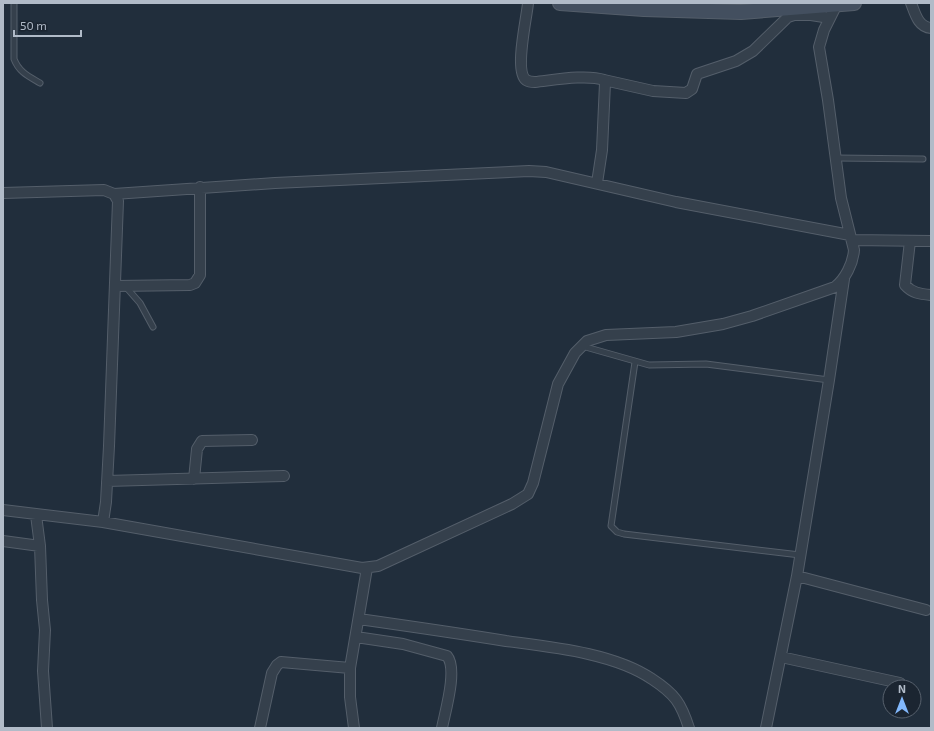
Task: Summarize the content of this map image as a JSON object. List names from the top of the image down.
{
  "scale_bar": "50 m",
  "north": "top"
}
